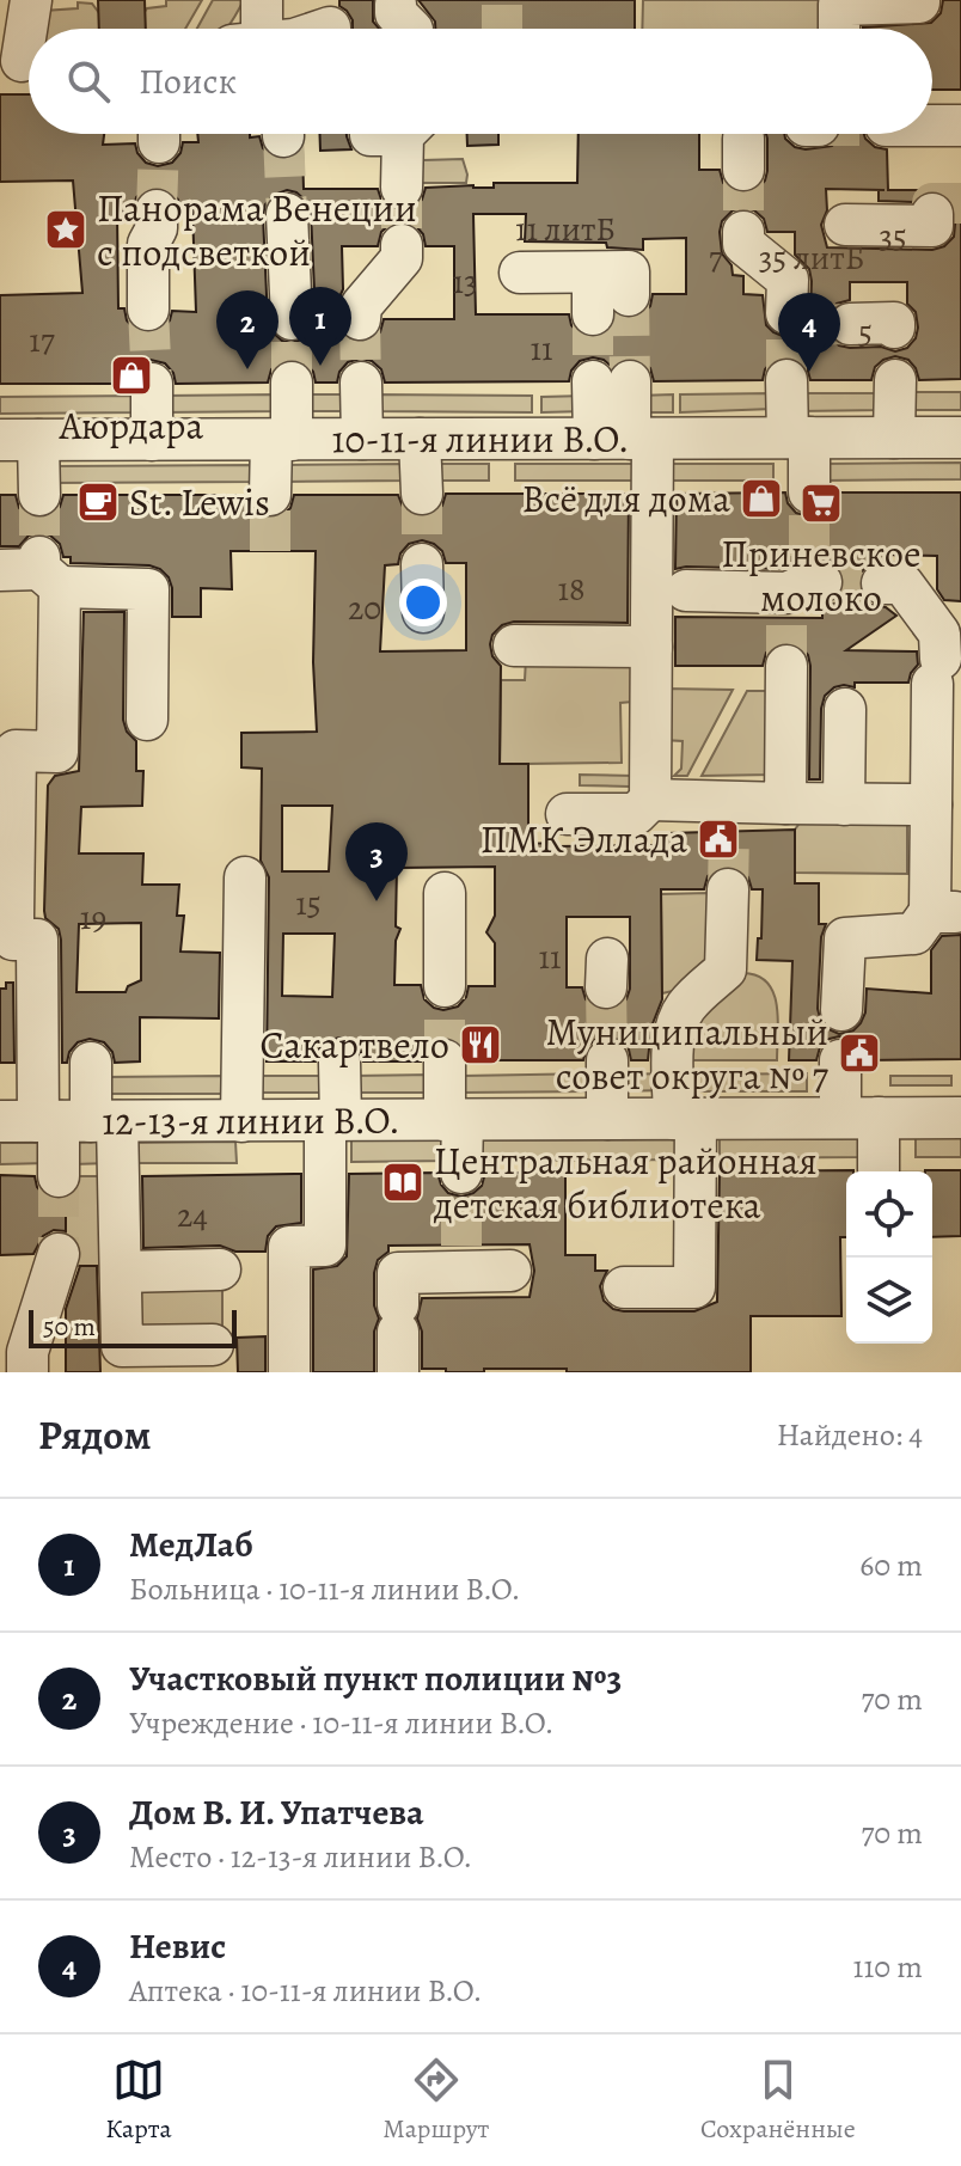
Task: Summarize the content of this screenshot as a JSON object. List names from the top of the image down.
{
  "streets": {
    "street": ["10-11-я линии В.О.", "12-13-я линии В.О."]
  },
  "places": {
    "place": ["Панорама Венеции с подсветкой"],
    "shop": ["Аюрдара", "Всё для дома"],
    "cafe": ["St. Lewis"],
    "supermarket": ["Приневское молоко"],
    "public building": ["ПМК Эллада", "Муниципальный совет округа № 7"],
    "restaurant": ["Сакартвело"],
    "library": ["Центральная районная детская библиотека"]
  },
  "house_numbers": [
    "11 литБ",
    "35",
    "7",
    "35 литБ",
    "13",
    "5",
    "17",
    "11",
    "18",
    "20",
    "15",
    "19",
    "11",
    "24"
  ],
  "scale_bar": "50 m",
  "page": {
    "search": "Поиск",
    "pins": [
      "1",
      "2",
      "4",
      "3"
    ],
    "scale": "50 m",
    "heading": ["Рядом", "Найдено: 4"],
    "list": [
      {
        "mark": "1",
        "name": "МедЛаб",
        "note": "Больница · 10-11-я линии В.О.",
        "value": "60 m"
      },
      {
        "mark": "2",
        "name": "Участковый пункт полиции №3",
        "note": "Учреждение · 10-11-я линии В.О.",
        "value": "70 m"
      },
      {
        "mark": "3",
        "name": "Дом В. И. Упатчева",
        "note": "Место · 12-13-я линии В.О.",
        "value": "70 m"
      },
      {
        "mark": "4",
        "name": "Невис",
        "note": "Аптека · 10-11-я линии В.О.",
        "value": "110 m"
      }
    ],
    "nav": ["Карта", "Маршрут", "Сохранённые"]
  }
}
